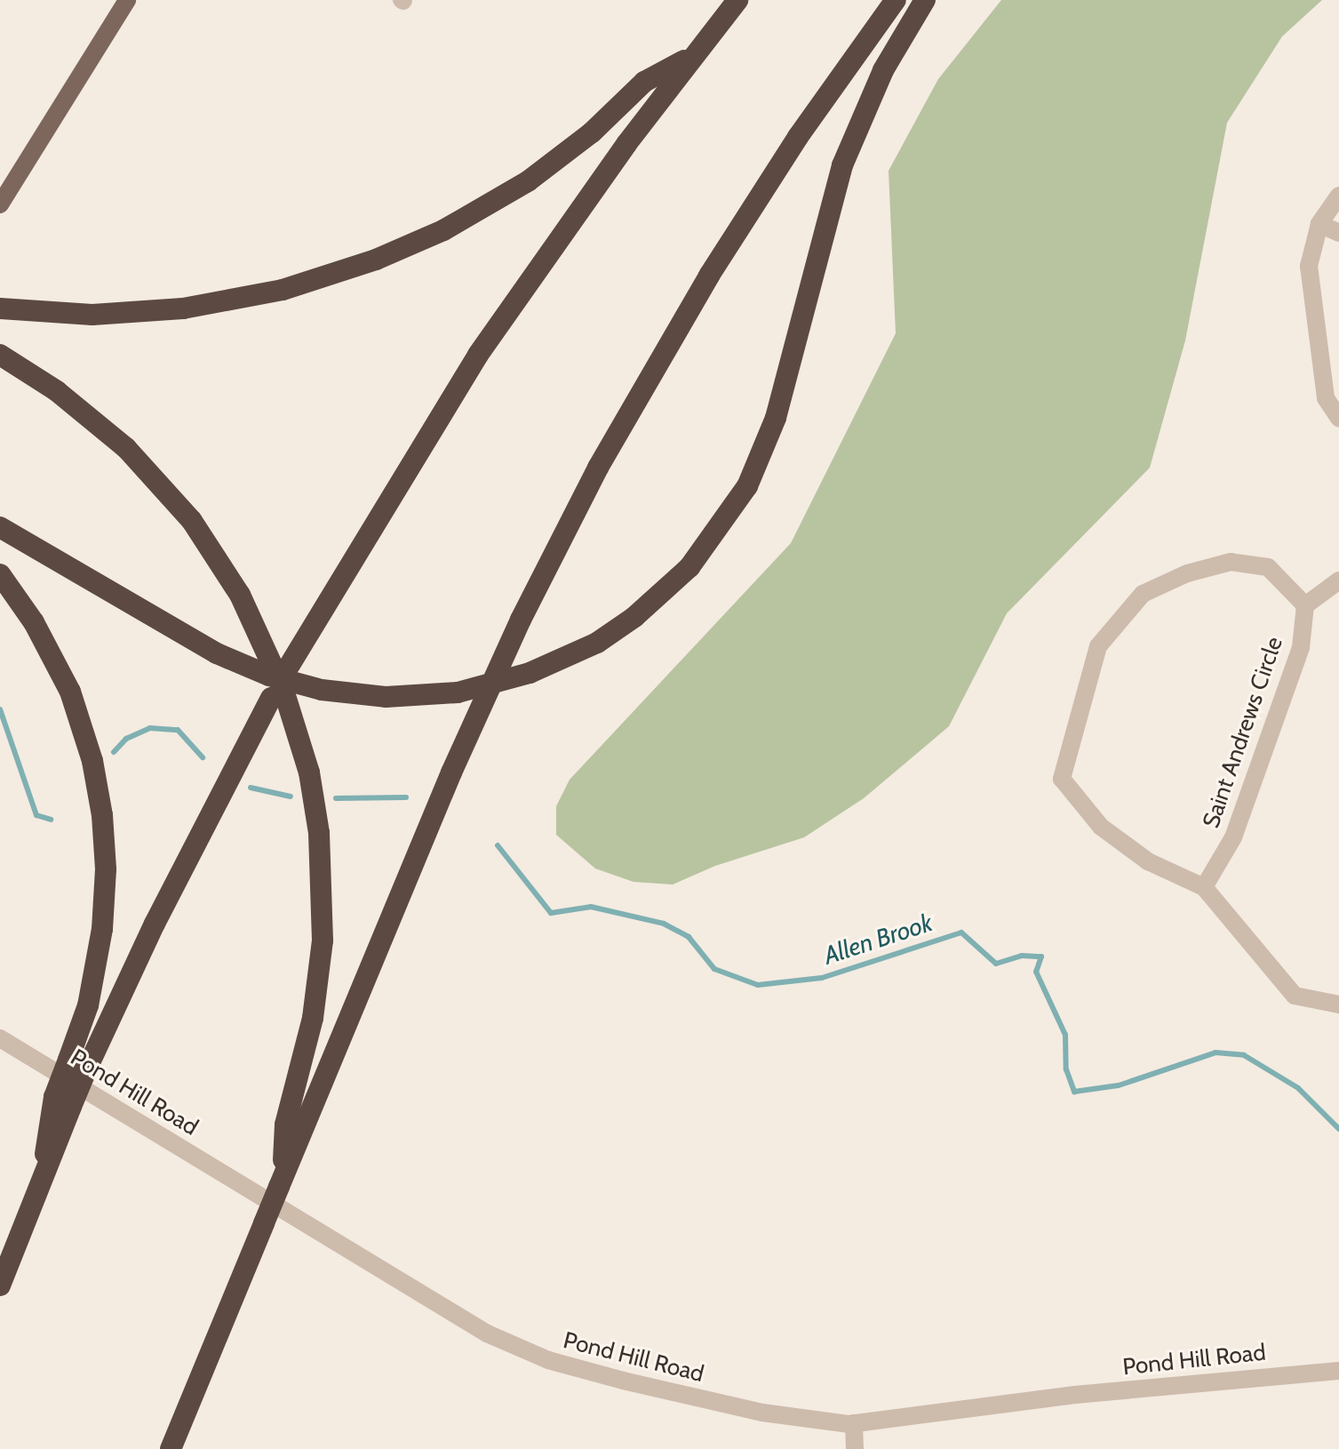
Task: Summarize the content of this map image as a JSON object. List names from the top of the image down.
{
  "streets": {
    "street": ["Saint Andrews Circle", "Pond Hill Road"]
  },
  "water": ["Allen Brook"]
}
